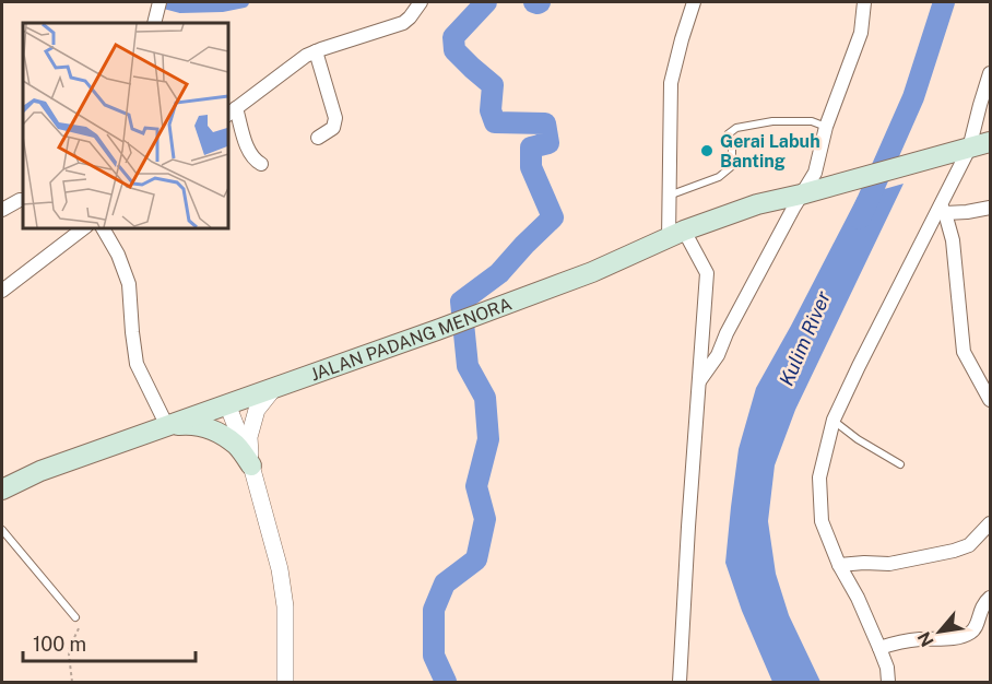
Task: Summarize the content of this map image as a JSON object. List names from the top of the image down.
{
  "streets": {
    "main road": ["JALAN PADANG MENORA"]
  },
  "water": ["Kulim River"],
  "places": ["Gerai Labuh Banting"],
  "scale_bar": "100 m",
  "north": "bottom left"
}
